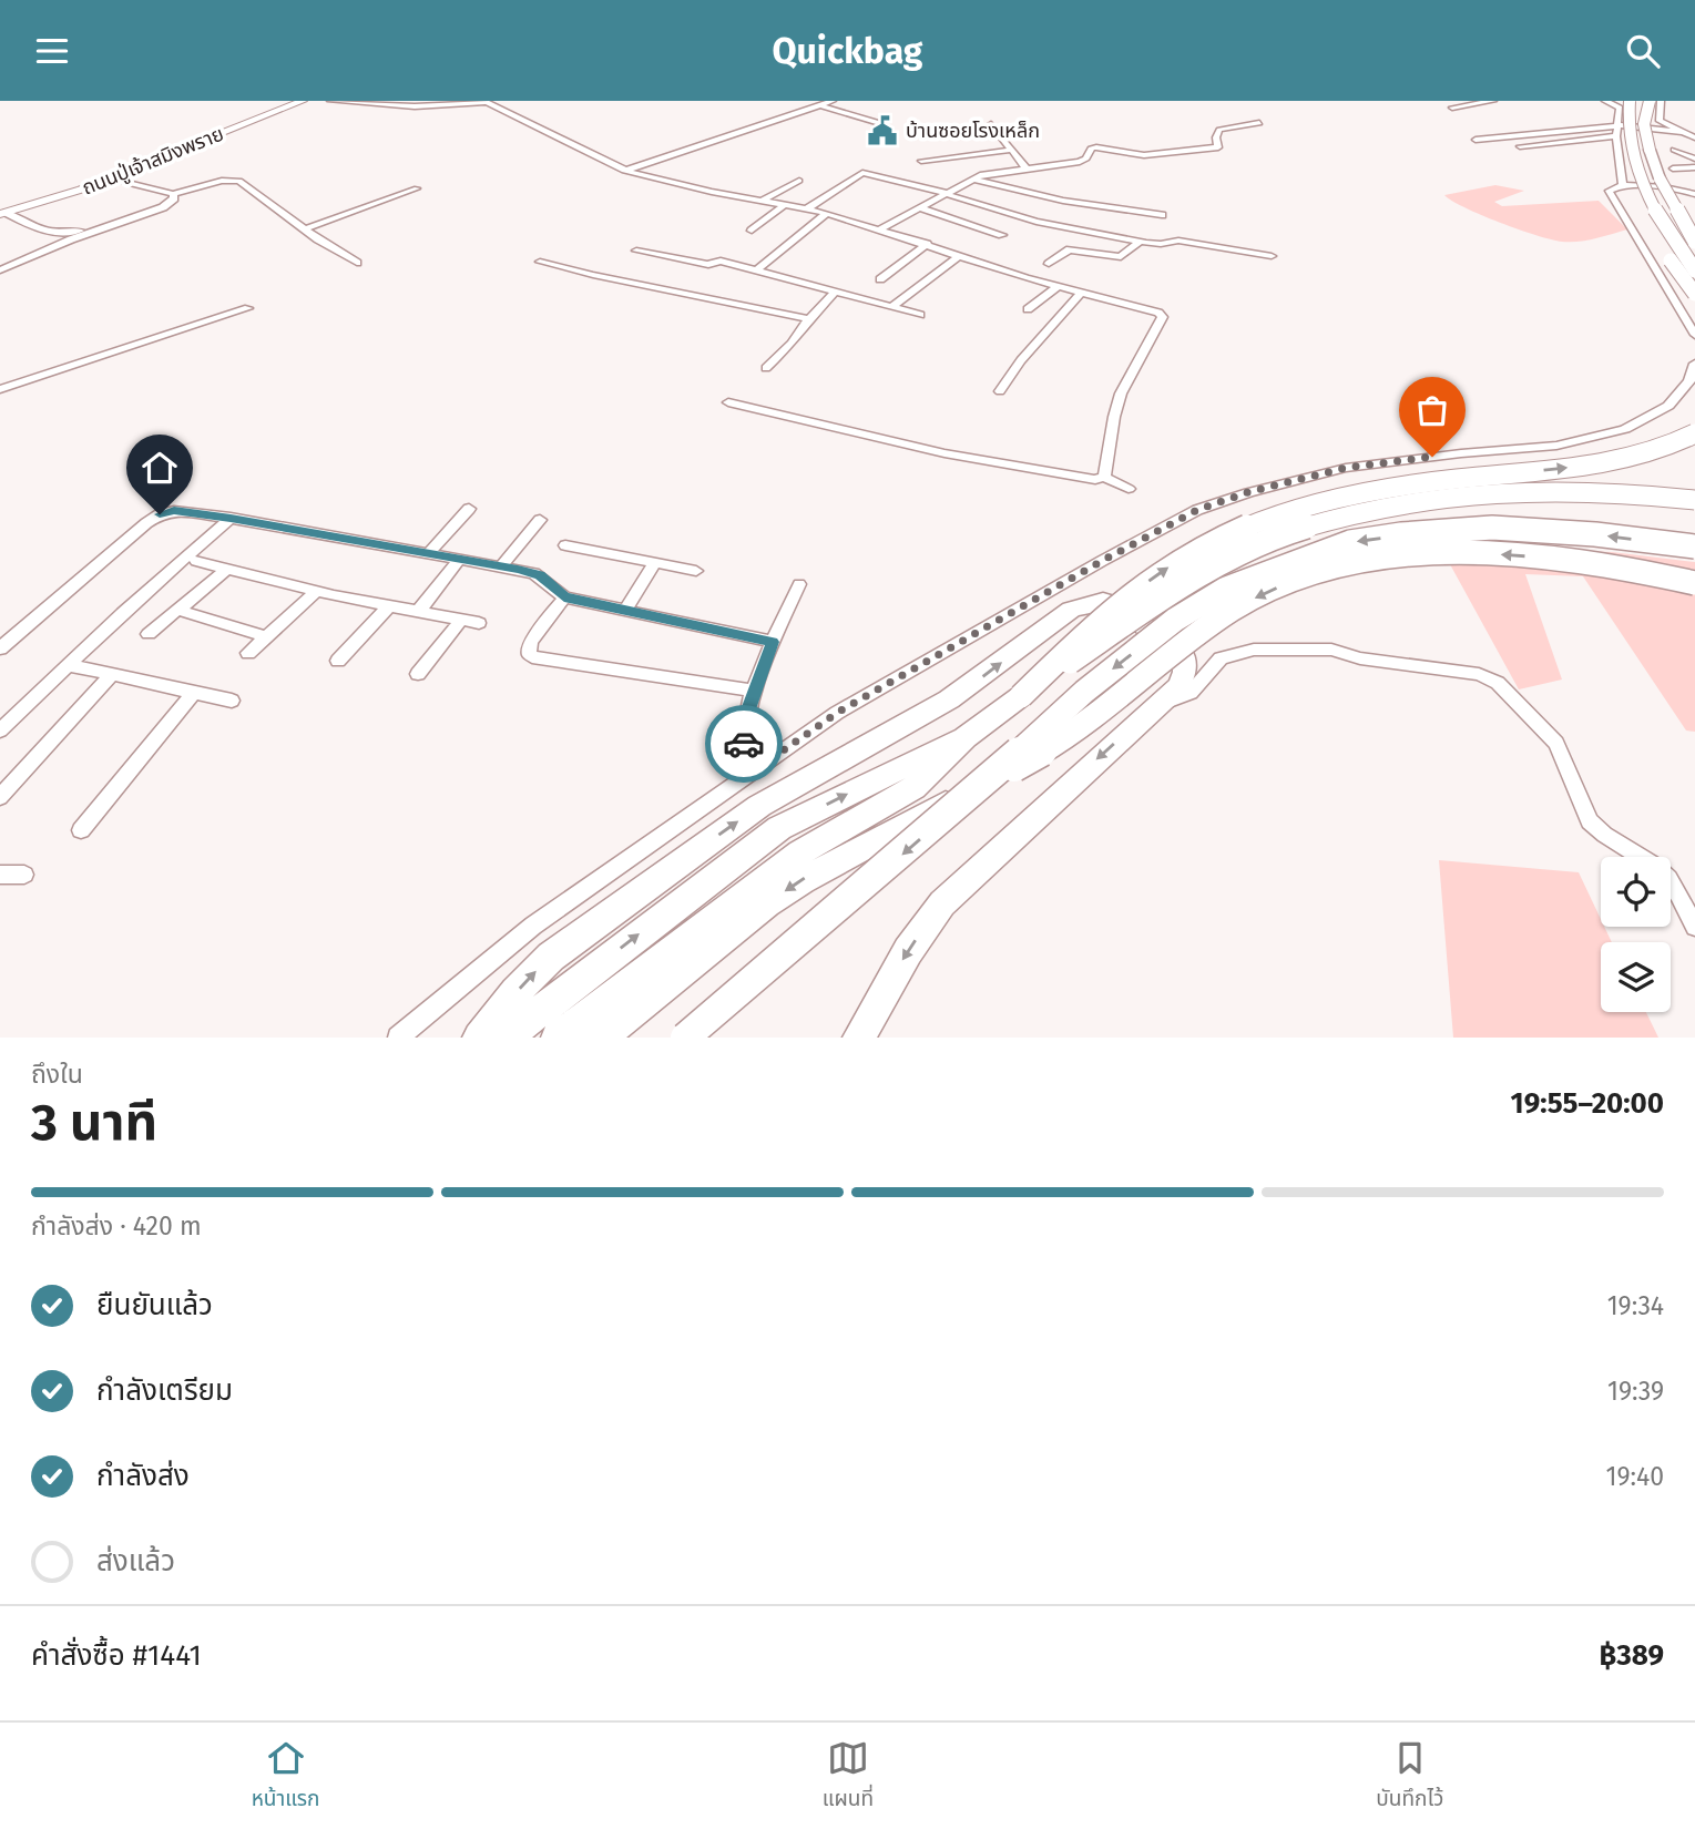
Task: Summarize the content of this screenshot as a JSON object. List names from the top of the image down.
{
  "streets": {
    "main road": ["ถนนปู่เจ้าสมิงพราย"]
  },
  "places": {
    "public building": ["บ้านซอยโรงเหล็ก"]
  },
  "page": {
    "header": "Quickbag",
    "heading": ["3 นาที", "ถึงใน", "19:55–20:00"],
    "panel": ["คำสั่งซื้อ #1441", "฿389"],
    "bar": "กำลังส่ง · 420 m",
    "list": [
      ["ยืนยันแล้ว", "19:34"],
      ["กำลังเตรียม", "19:39"],
      ["กำลังส่ง", "19:40"],
      "ส่งแล้ว"
    ],
    "tabs": ["หน้าแรก", "แผนที่", "บันทึกไว้"]
  }
}
